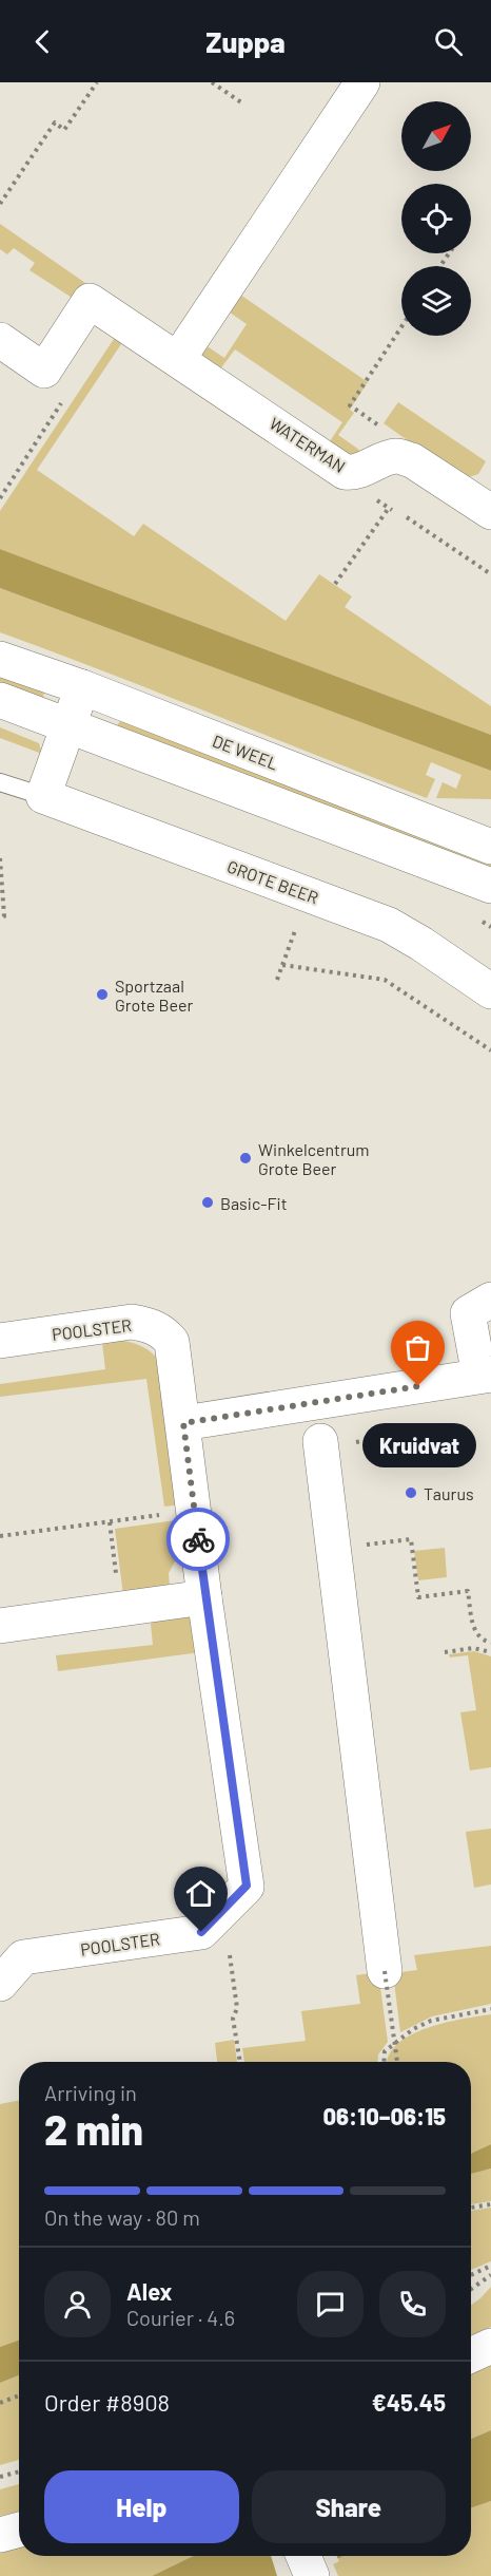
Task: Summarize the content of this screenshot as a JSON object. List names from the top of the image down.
{
  "streets": {
    "street": [
      "WATERMAN",
      "DE WEEL",
      "GROTE BEER",
      "POOLSTER"
    ]
  },
  "places": [
    "Sportzaal Grote Beer",
    "Winkelcentrum Grote Beer",
    "Basic-Fit",
    "Kruidvat",
    "Taurus"
  ],
  "north": "top right",
  "page": {
    "header": "Zuppa",
    "bubble": "Kruidvat",
    "heading": ["2 min", "Arriving in", "06:10–06:15"],
    "panel": [
      "Alex",
      "Courier · 4.6",
      "Order #8908",
      "€45.45"
    ],
    "bar": "On the way · 80 m",
    "buttons": ["Help", "Share"]
  }
}
